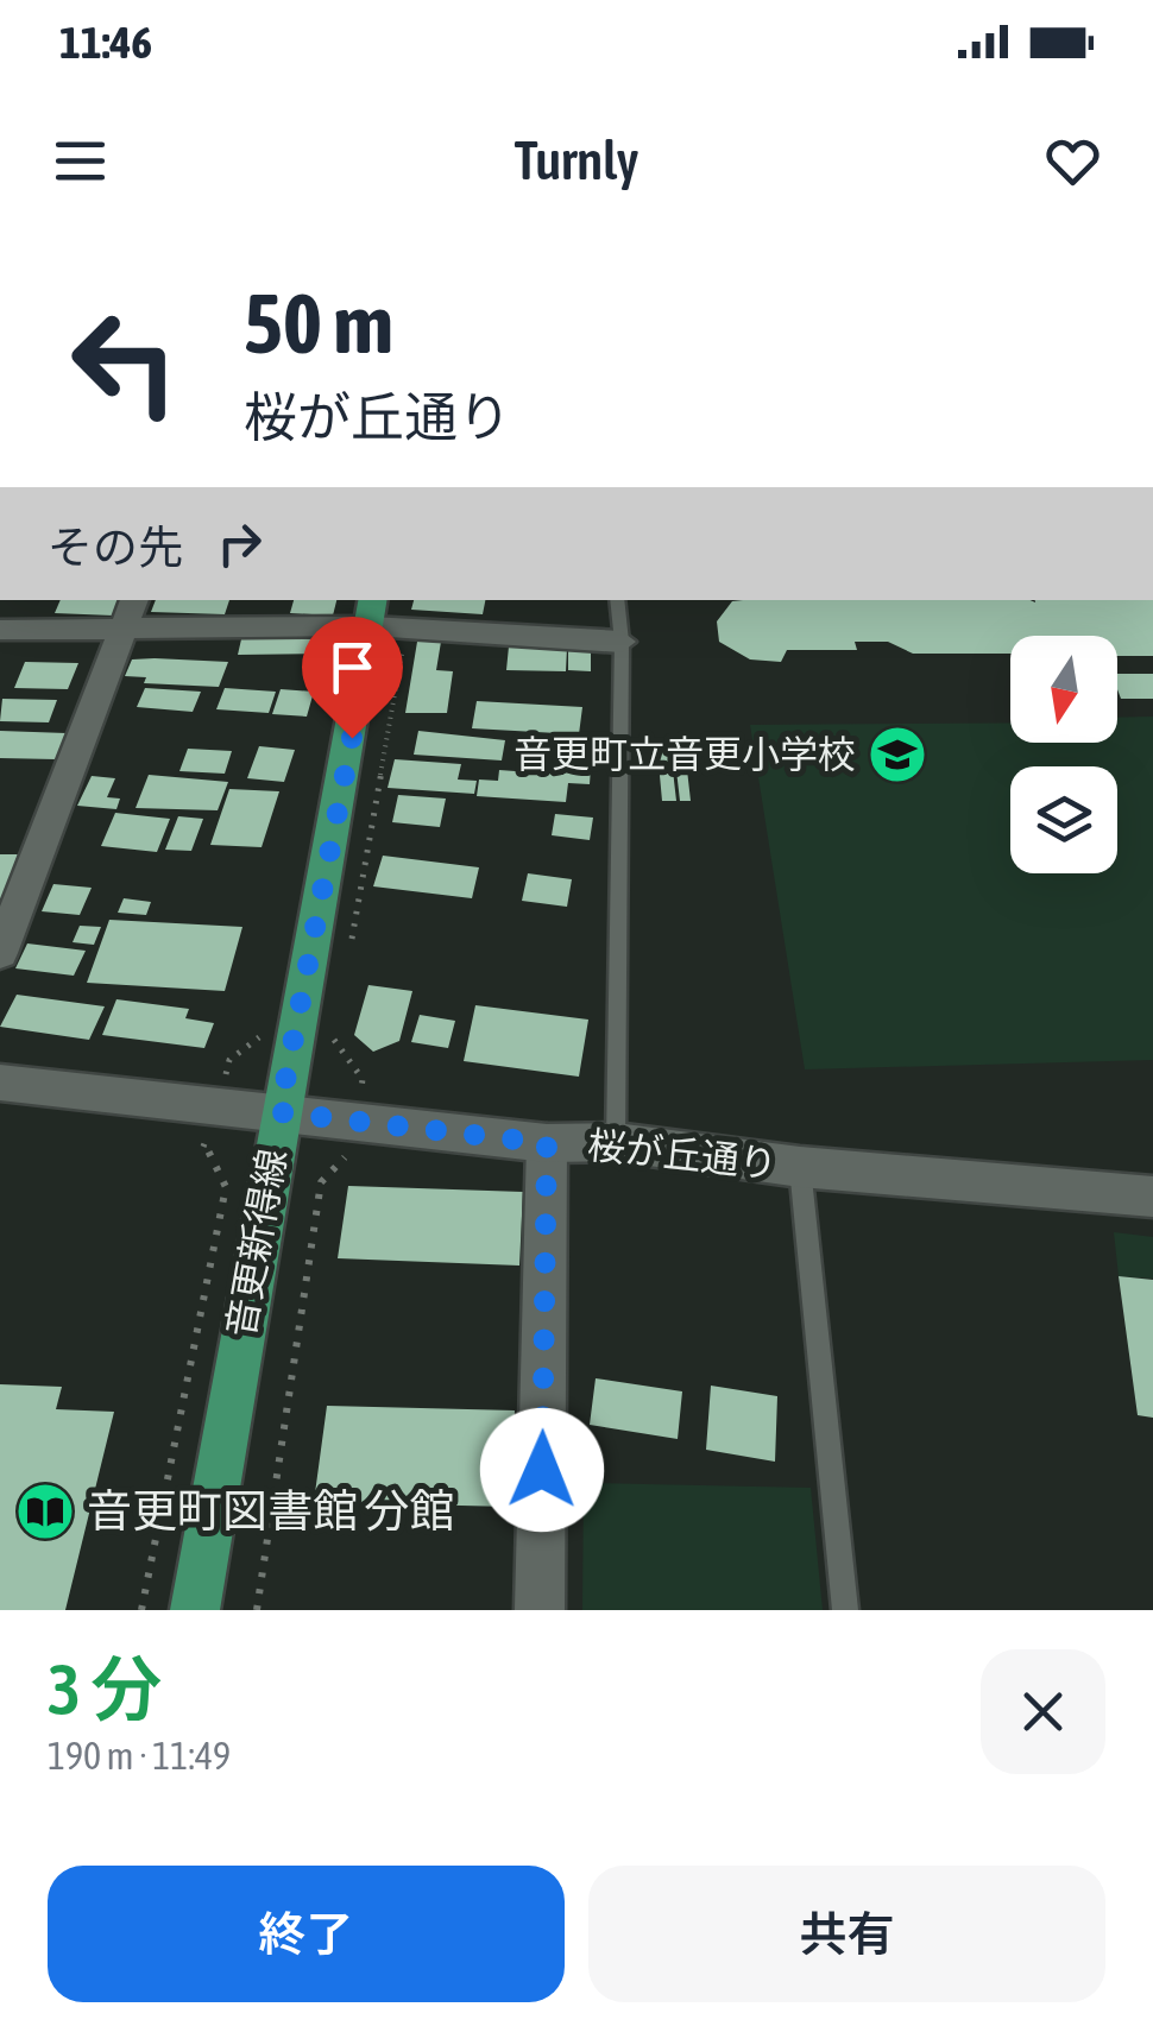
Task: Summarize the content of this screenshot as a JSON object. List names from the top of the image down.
{
  "streets": {
    "main road": ["音更新得線"],
    "street": ["桜が丘通り"]
  },
  "crossings": [
    ["桜が丘通り", "音更新得線"]
  ],
  "places": {
    "school or university": ["音更町立音更小学校"],
    "library": ["音更町図書館 分館"]
  },
  "north": "bottom",
  "page": {
    "status": "11:46",
    "header": "Turnly",
    "turn": ["50 m", "桜が丘通り"],
    "then": "その先",
    "heading": ["3 分", "190 m · 11:49"],
    "buttons": ["終了", "共有"]
  }
}
